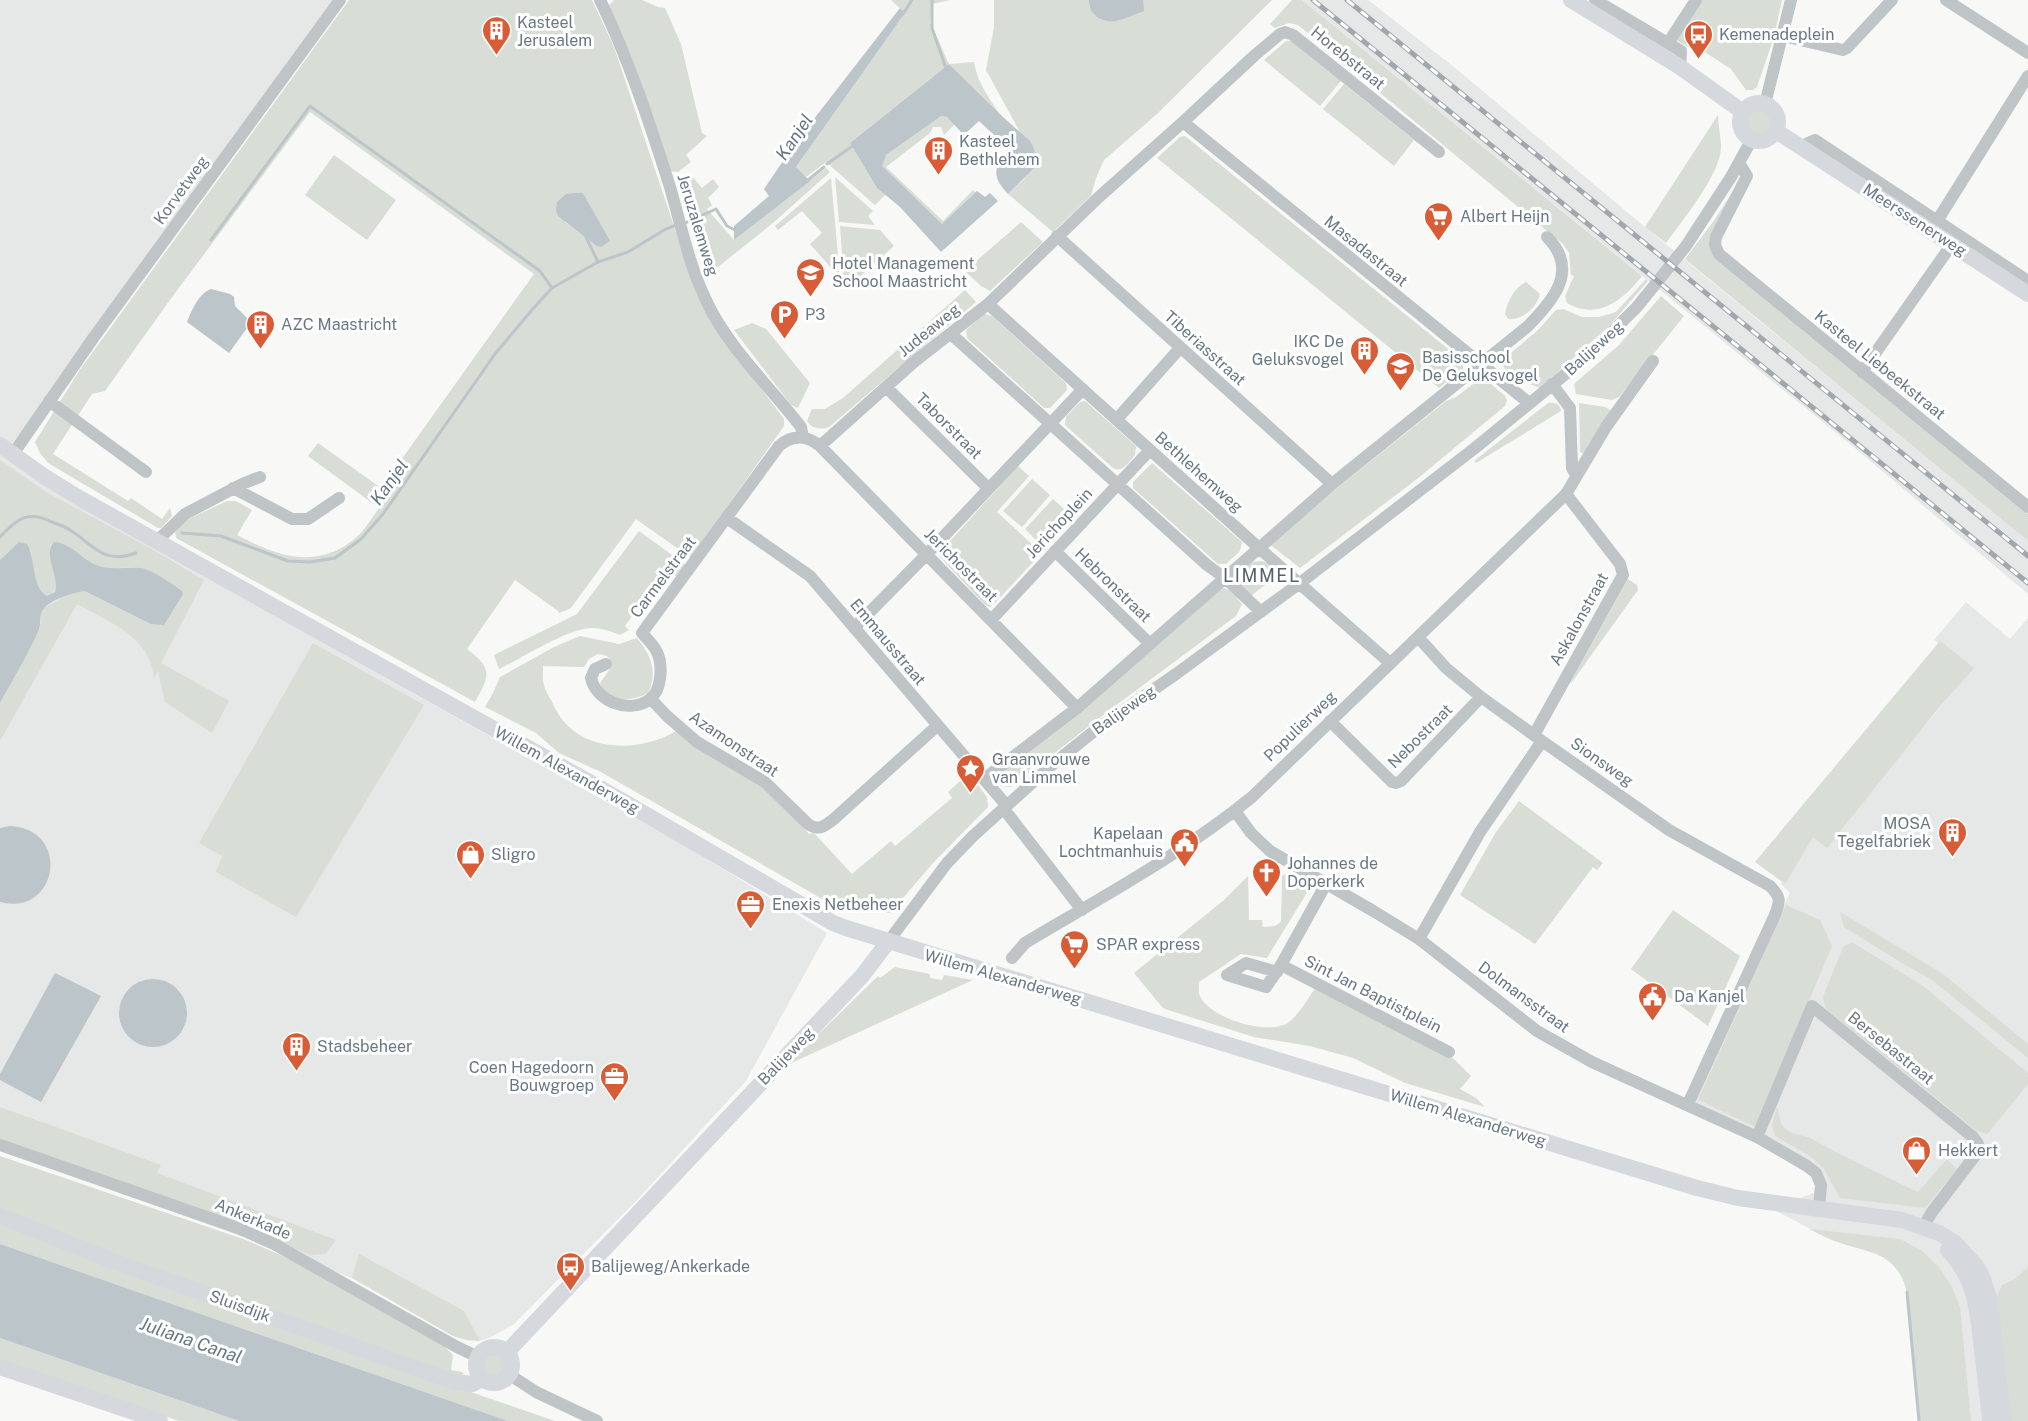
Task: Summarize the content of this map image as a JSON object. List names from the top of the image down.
{
  "streets": {
    "street": [
      "Horebstraat",
      "Korvetweg",
      "Meerssenerweg",
      "Jeruzalemweg",
      "Masadastraat",
      "Judeaweg",
      "Tiberiasstraat",
      "Balijeweg",
      "Kasteel Liebeekstraat",
      "Taborstraat",
      "Bethlehemweg",
      "Jerichoplein",
      "Jerichostraat",
      "Carmelstraat",
      "Hebronstraat",
      "Askalonstraat",
      "Emmausstraat",
      "Populierweg",
      "Nebostraat",
      "Azamonstraat",
      "Sionsweg",
      "Willem Alexanderweg",
      "Sint Jan Baptistplein",
      "Dolmansstraat",
      "Bersebastraat",
      "Ankerkade",
      "Sluisdijk"
    ]
  },
  "crossings": [
    ["Horebstraat", "Masadastraat"],
    ["Horebstraat", "Judeaweg"],
    ["Korvetweg", "Willem Alexanderweg"],
    ["Meerssenerweg", "Balijeweg"],
    ["Masadastraat", "Judeaweg"],
    ["Masadastraat", "Balijeweg"],
    ["Judeaweg", "Tiberiasstraat"],
    ["Judeaweg", "Taborstraat"],
    ["Judeaweg", "Bethlehemweg"],
    ["Judeaweg", "Jerichostraat"],
    ["Tiberiasstraat", "Balijeweg"],
    ["Balijeweg", "Kasteel Liebeekstraat"],
    ["Balijeweg", "Bethlehemweg"],
    ["Balijeweg", "Jerichostraat"],
    ["Balijeweg", "Hebronstraat"],
    ["Balijeweg", "Emmausstraat"],
    ["Balijeweg", "Willem Alexanderweg"],
    ["Balijeweg", "Ankerkade"],
    ["Balijeweg", "Sluisdijk"],
    ["Bethlehemweg", "Jerichoplein"],
    ["Bethlehemweg", "Populierweg"],
    ["Jerichoplein", "Jerichostraat"],
    ["Jerichoplein", "Hebronstraat"],
    ["Carmelstraat", "Emmausstraat"],
    ["Carmelstraat", "Azamonstraat"],
    ["Askalonstraat", "Populierweg"],
    ["Askalonstraat", "Sionsweg"],
    ["Askalonstraat", "Dolmansstraat"],
    ["Emmausstraat", "Populierweg"],
    ["Emmausstraat", "Azamonstraat"],
    ["Populierweg", "Nebostraat"],
    ["Populierweg", "Sionsweg"],
    ["Populierweg", "Dolmansstraat"],
    ["Nebostraat", "Sionsweg"],
    ["Sionsweg", "Dolmansstraat"],
    ["Willem Alexanderweg", "Dolmansstraat"],
    ["Willem Alexanderweg", "Bersebastraat"],
    ["Sint Jan Baptistplein", "Dolmansstraat"],
    ["Dolmansstraat", "Bersebastraat"],
    ["Ankerkade", "Sluisdijk"]
  ],
  "districts": ["LIMMEL"],
  "water": ["Kanjel", "Juliana Canal"],
  "places": {
    "building": [
      "Kasteel Jerusalem",
      "Kasteel Bethlehem",
      "AZC Maastricht",
      "IKC De Geluksvogel",
      "MOSA Tegelfabriek",
      "Stadsbeheer"
    ],
    "bus stop": ["Kemenadeplein", "Balijeweg/Ankerkade"],
    "supermarket": ["Albert Heijn", "SPAR express"],
    "school or university": ["Hotel Management School Maastricht", "Basisschool De Geluksvogel"],
    "parking": ["P3"],
    "place": ["Graanvrouwe van Limmel"],
    "public building": ["Kapelaan Lochtmanhuis", "Da Kanjel"],
    "shop": ["Sligro", "Hekkert"],
    "church": ["Johannes de Doperkerk"],
    "office": ["Enexis Netbeheer", "Coen Hagedoorn Bouwgroep"]
  }
}
